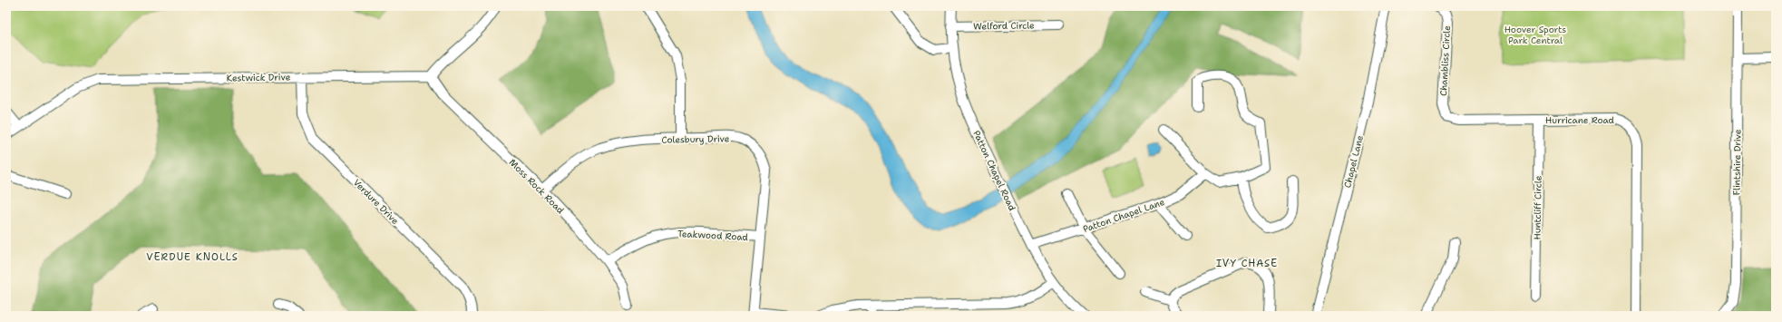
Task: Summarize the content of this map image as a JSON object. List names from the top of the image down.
{
  "streets": {
    "street": [
      "Welford Circle",
      "Chambliss Circle",
      "Kestwick Drive",
      "Hurricane Road",
      "Colesbury Drive",
      "Chapel Lane",
      "Flintshire Drive",
      "Patton Chapel Road",
      "Moss Rock Road",
      "Verdure Drive",
      "Huntcliff Circle",
      "Patton Chapel Lane",
      "Teakwood Road"
    ]
  },
  "crossings": [
    ["Welford Circle", "Patton Chapel Road"],
    ["Chambliss Circle", "Hurricane Road"],
    ["Kestwick Drive", "Moss Rock Road"],
    ["Kestwick Drive", "Verdure Drive"],
    ["Hurricane Road", "Huntcliff Circle"],
    ["Colesbury Drive", "Moss Rock Road"],
    ["Colesbury Drive", "Teakwood Road"],
    ["Patton Chapel Road", "Patton Chapel Lane"],
    ["Moss Rock Road", "Teakwood Road"]
  ],
  "districts": ["VERDUE KNOLLS", "IVY CHASE"],
  "parks": ["Hoover Sports Park Central"]
}
